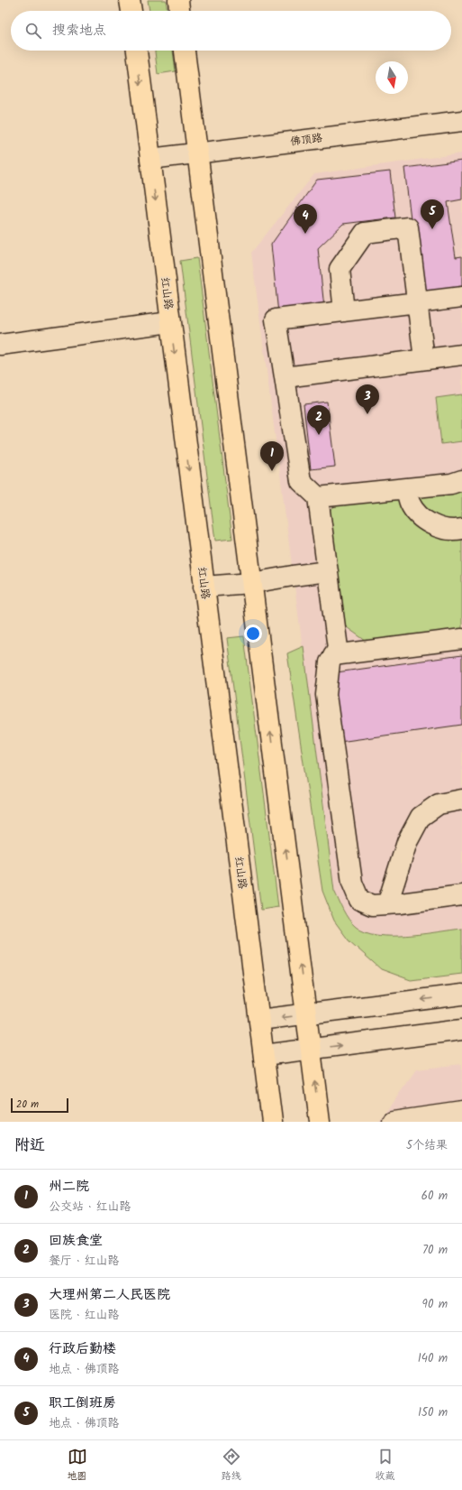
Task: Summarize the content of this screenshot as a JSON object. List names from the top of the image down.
{
  "streets": {
    "main road": ["红山路"],
    "street": ["佛顶路"]
  },
  "crossings": [
    ["佛顶路", "红山路"]
  ],
  "scale_bar": "20 m",
  "north": "bottom",
  "page": {
    "search": "搜索地点",
    "pins": [
      "5",
      "4",
      "3",
      "2",
      "1"
    ],
    "scale": "20 m",
    "heading": ["附近", "5个结果"],
    "list": [
      {
        "mark": "1",
        "name": "州二院",
        "note": "公交站 · 红山路",
        "value": "60 m"
      },
      {
        "mark": "2",
        "name": "回族食堂",
        "note": "餐厅 · 红山路",
        "value": "70 m"
      },
      {
        "mark": "3",
        "name": "大理州第二人民医院",
        "note": "医院 · 红山路",
        "value": "90 m"
      },
      {
        "mark": "4",
        "name": "行政后勤楼",
        "note": "地点 · 佛顶路",
        "value": "140 m"
      },
      {
        "mark": "5",
        "name": "职工倒班房",
        "note": "地点 · 佛顶路",
        "value": "150 m"
      }
    ],
    "nav": ["地图", "路线", "收藏"]
  }
}
